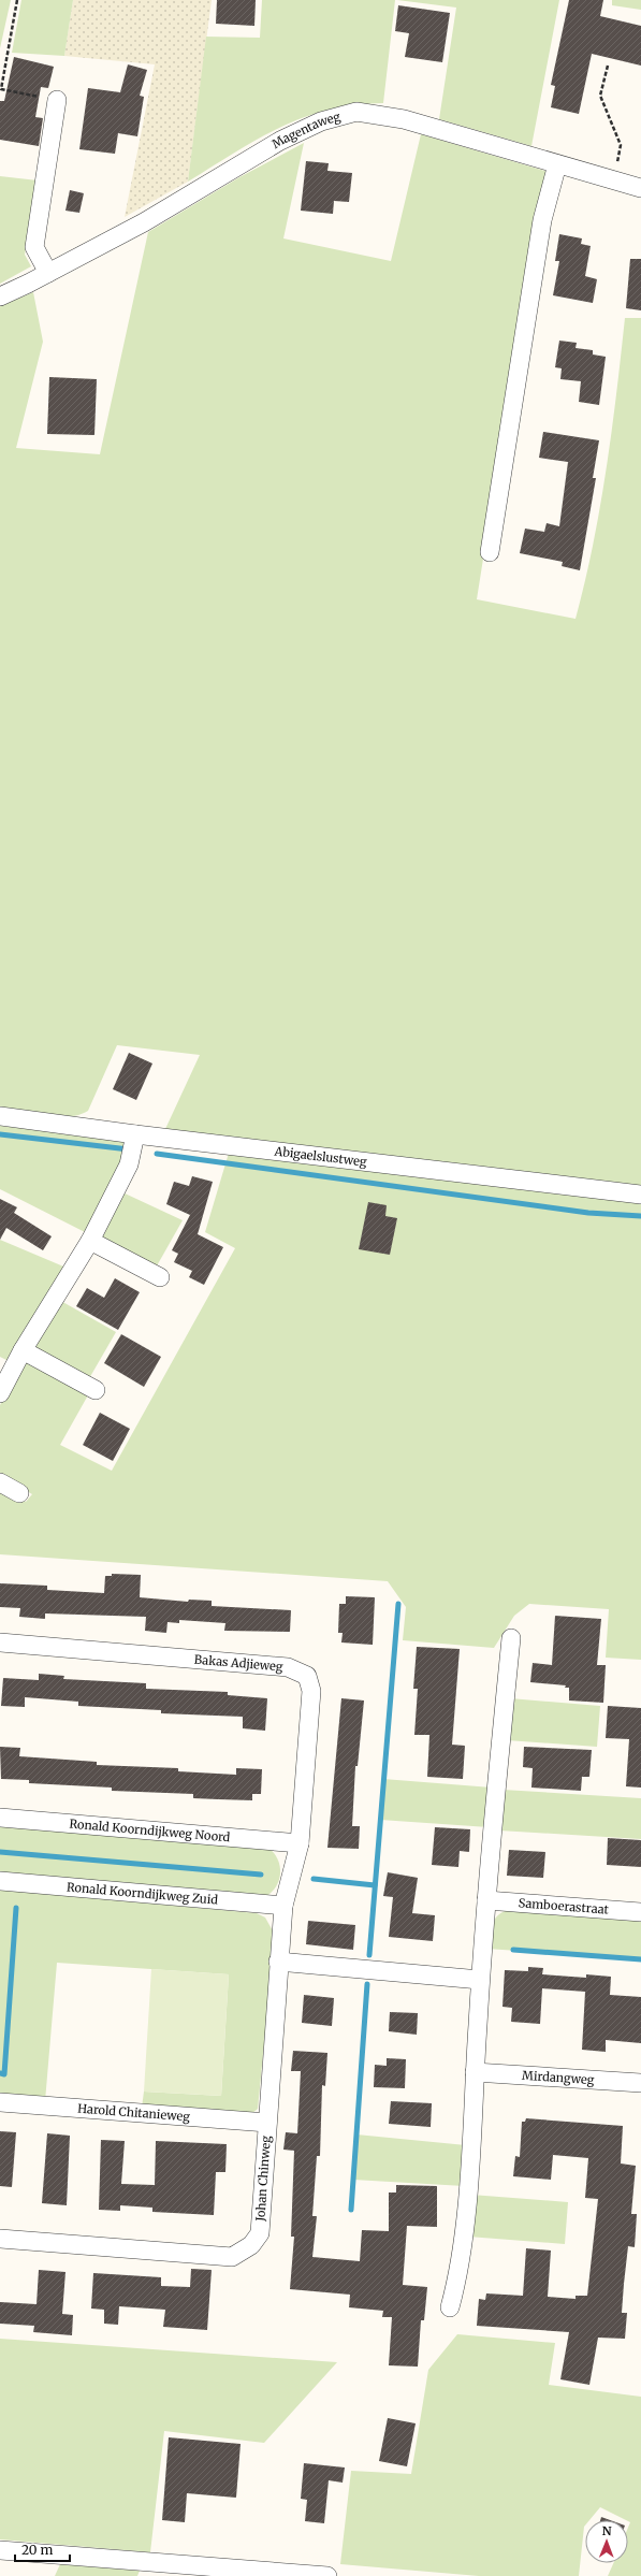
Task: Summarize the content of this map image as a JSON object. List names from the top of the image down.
{
  "streets": {
    "street": [
      "Magentaweg",
      "Abigaelslustweg",
      "Bakas Adjieweg",
      "Ronald Koorndijkweg Noord",
      "Ronald Koorndijkweg Zuid",
      "Samboerastraat",
      "Mirdangweg",
      "Harold Chitanieweg",
      "Johan Chinweg"
    ]
  },
  "crossings": [
    ["Bakas Adjieweg", "Ronald Koorndijkweg Noord"],
    ["Bakas Adjieweg", "Johan Chinweg"],
    ["Ronald Koorndijkweg Noord", "Johan Chinweg"],
    ["Ronald Koorndijkweg Zuid", "Johan Chinweg"],
    ["Harold Chitanieweg", "Johan Chinweg"]
  ],
  "scale_bar": "20 m",
  "north": "top"
}
